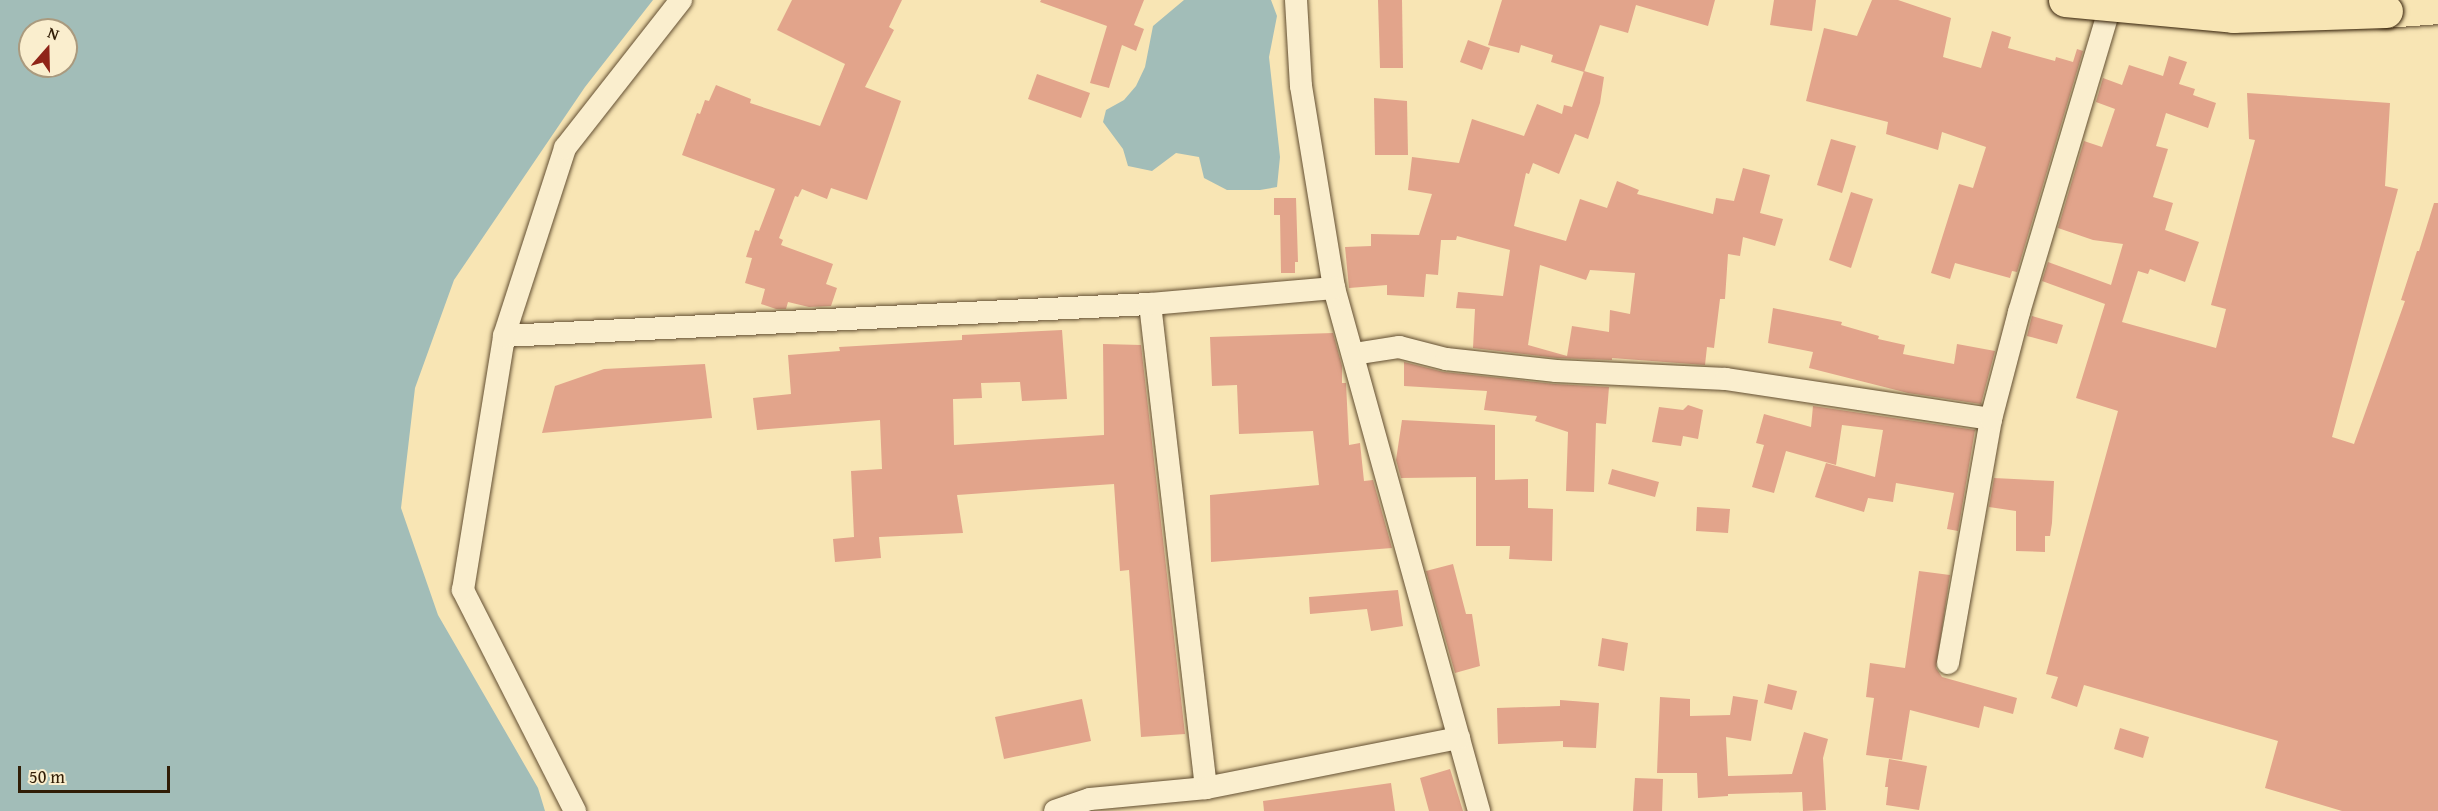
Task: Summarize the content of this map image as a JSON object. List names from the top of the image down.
{
  "scale_bar": "50 m",
  "north": "top"
}
